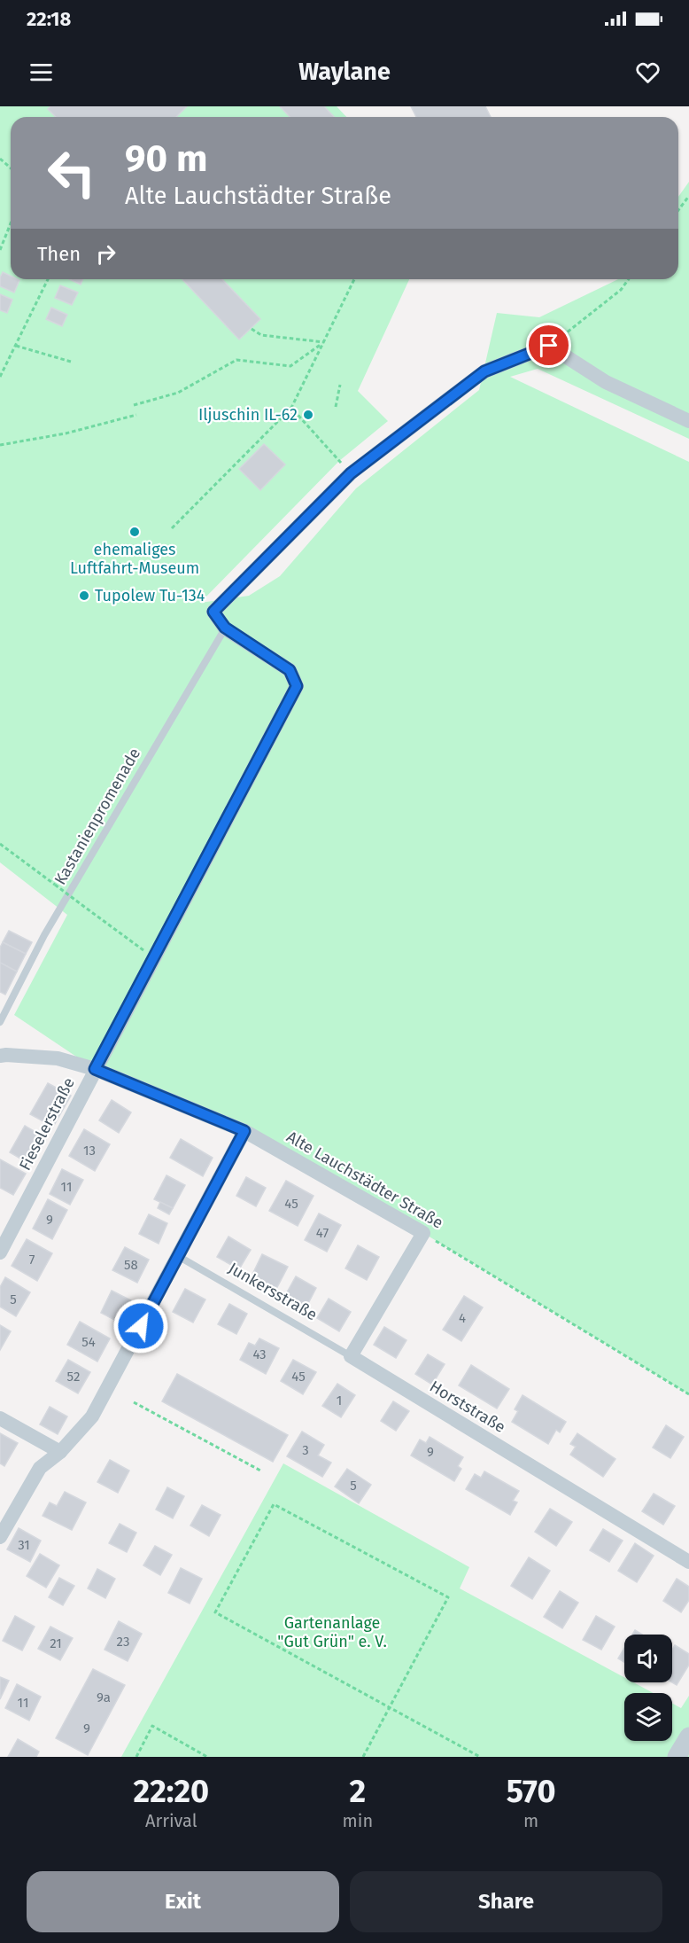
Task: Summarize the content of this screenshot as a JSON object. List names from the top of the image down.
{
  "streets": {
    "street": ["Fieselerstraße", "Alte Lauchstädter Straße", "Horststraße"],
    "lane": ["Kastanienpromenade", "Junkersstraße"]
  },
  "crossings": [
    ["Kastanienpromenade", "Fieselerstraße"],
    ["Fieselerstraße", "Alte Lauchstädter Straße"],
    ["Junkersstraße", "Horststraße"]
  ],
  "parks": ["Gartenanlage \"Gut Grün\" e. V."],
  "places": ["Iljuschin IL-62", "ehemaliges Luftfahrt-Museum", "Tupolew Tu-134"],
  "house_numbers": [
    "13",
    "11",
    "45",
    "9",
    "47",
    "7",
    "58",
    "5",
    "4",
    "54",
    "43",
    "52",
    "45",
    "1",
    "3",
    "9",
    "5",
    "31",
    "23",
    "21",
    "9a",
    "11",
    "9"
  ],
  "page": {
    "status": "22:18",
    "header": "Waylane",
    "turn": ["90 m", "Alte Lauchstädter Straße"],
    "then": "Then",
    "eta": [
      "22:20",
      "Arrival",
      "2",
      "min",
      "570",
      "m"
    ],
    "buttons": ["Exit", "Share"]
  }
}
